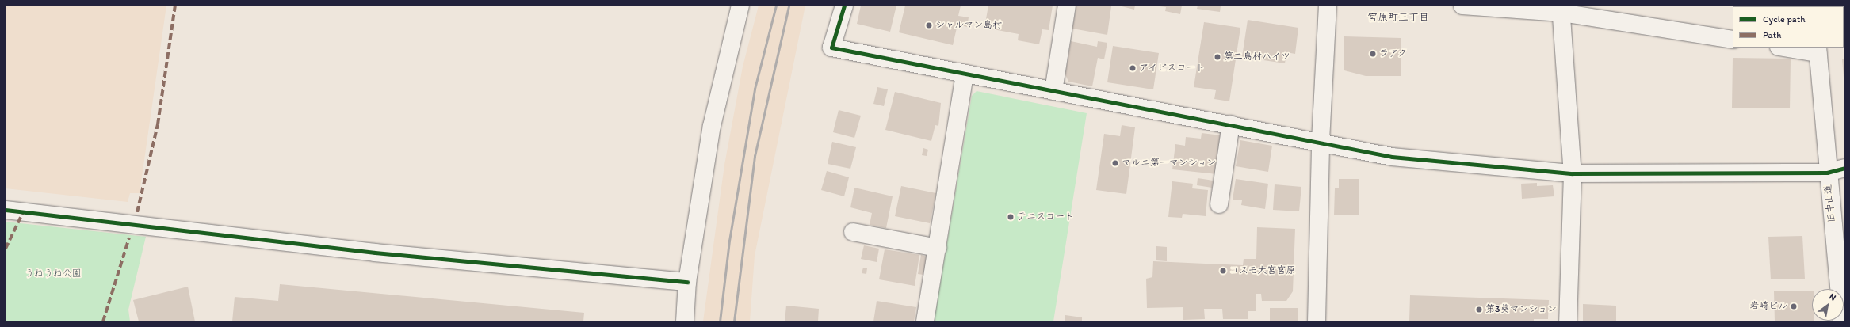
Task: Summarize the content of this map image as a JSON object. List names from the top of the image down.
{
  "streets": {
    "street": ["旧中山道"]
  },
  "districts": ["宮原町三丁目"],
  "parks": ["うねうね公園"],
  "places": [
    "シャルマン島村",
    "ラアク",
    "第二島村ハイツ",
    "アイビスコート",
    "マルニ第一マンション",
    "テニスコート",
    "コスモ大宮宮原",
    "岩崎ビル",
    "第3葵マンション"
  ],
  "legend": ["Cycle path", "Path"],
  "north": "top right"
}
